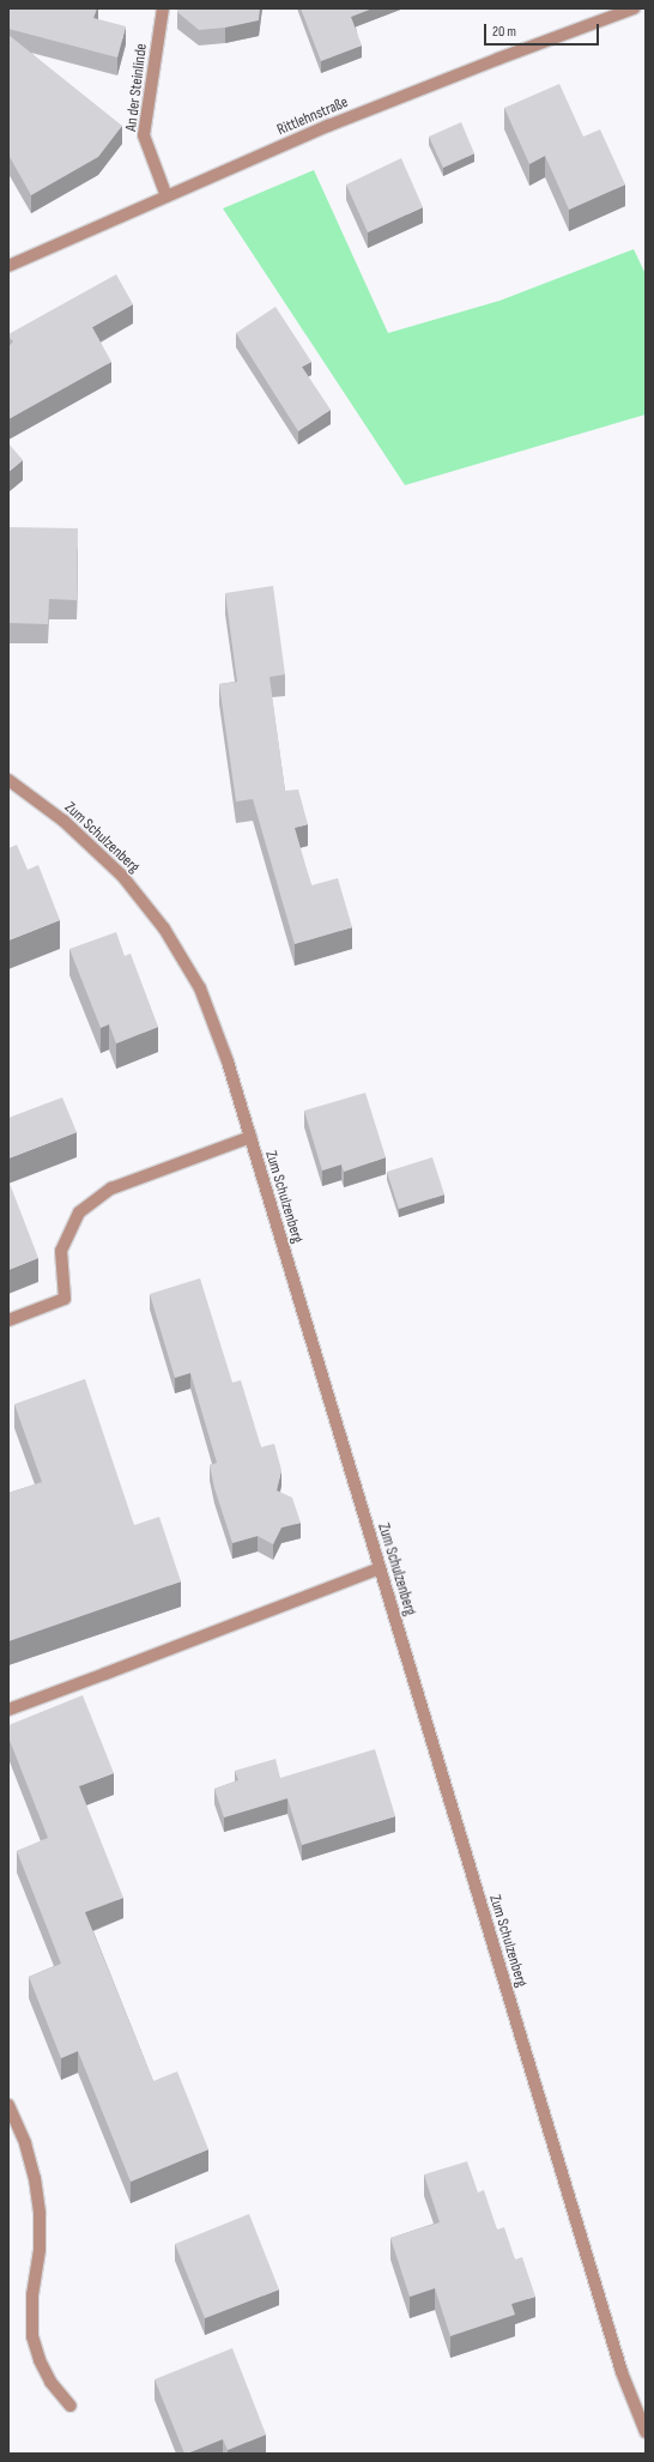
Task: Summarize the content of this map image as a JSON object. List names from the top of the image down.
{
  "streets": {
    "street": ["An der Steinlinde", "Rittlehnstraße", "Zum Schulzenberg"]
  },
  "crossings": [
    ["An der Steinlinde", "Rittlehnstraße"]
  ],
  "scale_bar": "20 m"
}
